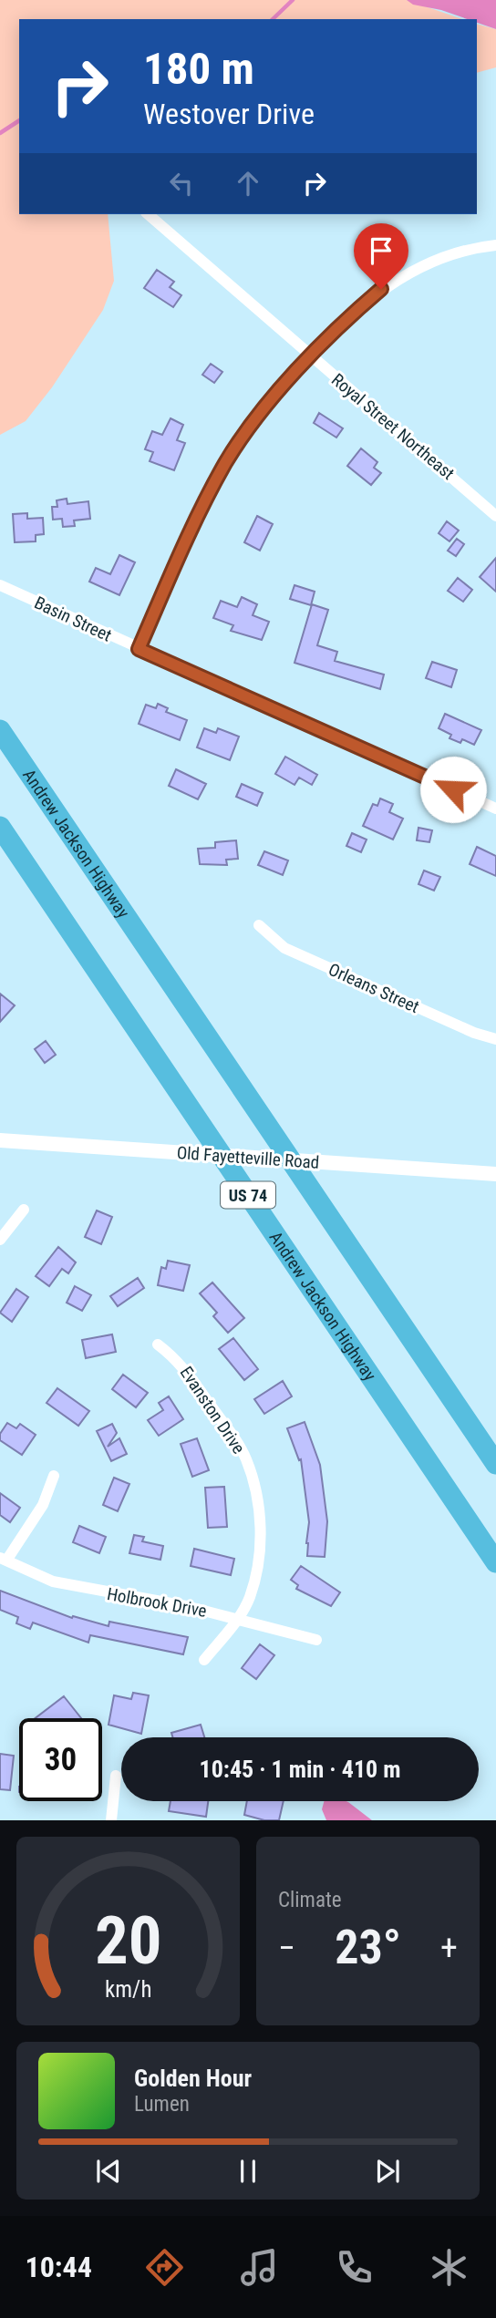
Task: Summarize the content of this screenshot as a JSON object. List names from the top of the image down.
{
  "streets": {
    "highway": ["Andrew Jackson Highway", "US 74"],
    "street": [
      "Royal Street Northeast",
      "Basin Street",
      "Orleans Street",
      "Old Fayetteville Road",
      "Evanston Drive",
      "Holbrook Drive"
    ]
  },
  "crossings": [
    ["Evanston Drive", "Holbrook Drive"]
  ],
  "page": {
    "turn": ["180 m", "Westover Drive"],
    "limit": "30",
    "trip": "10:45 · 1 min · 410 m",
    "tile": "Climate",
    "heat": ["−", "23°", "+"],
    "song": ["Golden Hour", "Lumen"],
    "tabs": "10:44",
    "gauge": ["20", "km/h"]
  }
}
